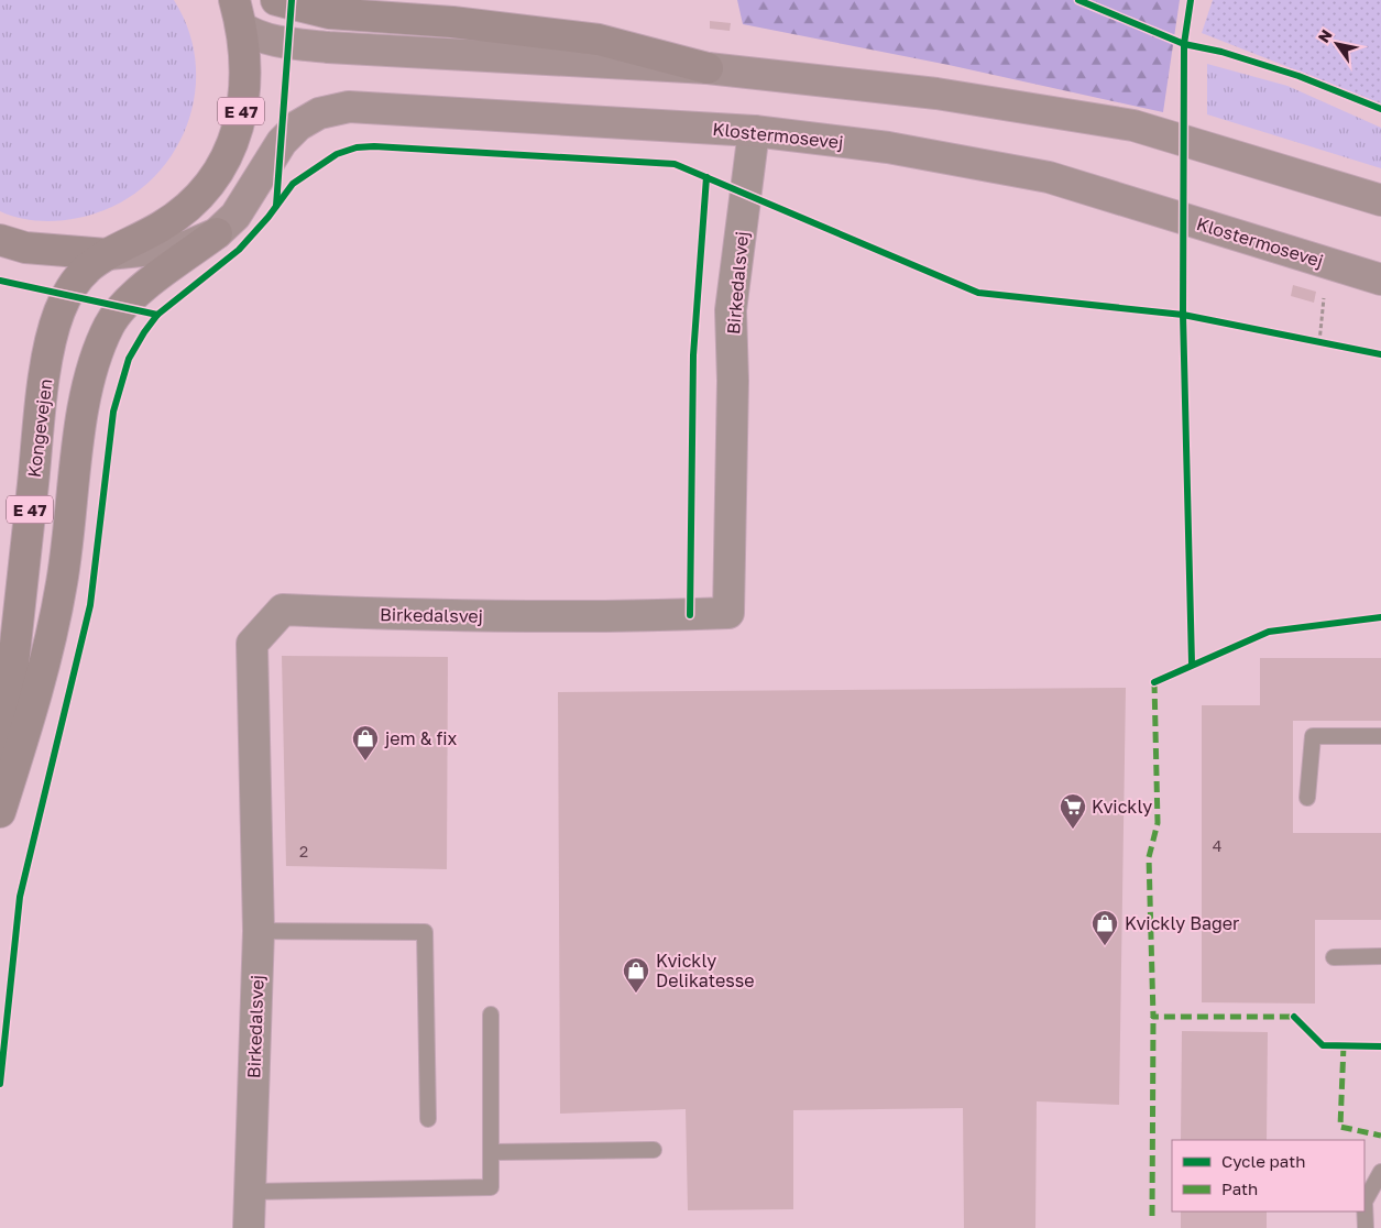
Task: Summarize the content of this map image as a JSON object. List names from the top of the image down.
{
  "streets": {
    "main road": ["E 47", "Klostermosevej", "Kongevejen"],
    "street": ["Birkedalsvej"]
  },
  "crossings": [
    ["E 47", "Kongevejen"],
    ["Klostermosevej", "Birkedalsvej"]
  ],
  "places": {
    "shop": ["jem & fix", "Kvickly Bager", "Kvickly Delikatesse"],
    "supermarket": ["Kvickly"]
  },
  "house_numbers": ["4", "2"],
  "legend": ["Cycle path", "Path"],
  "north": "top left"
}
